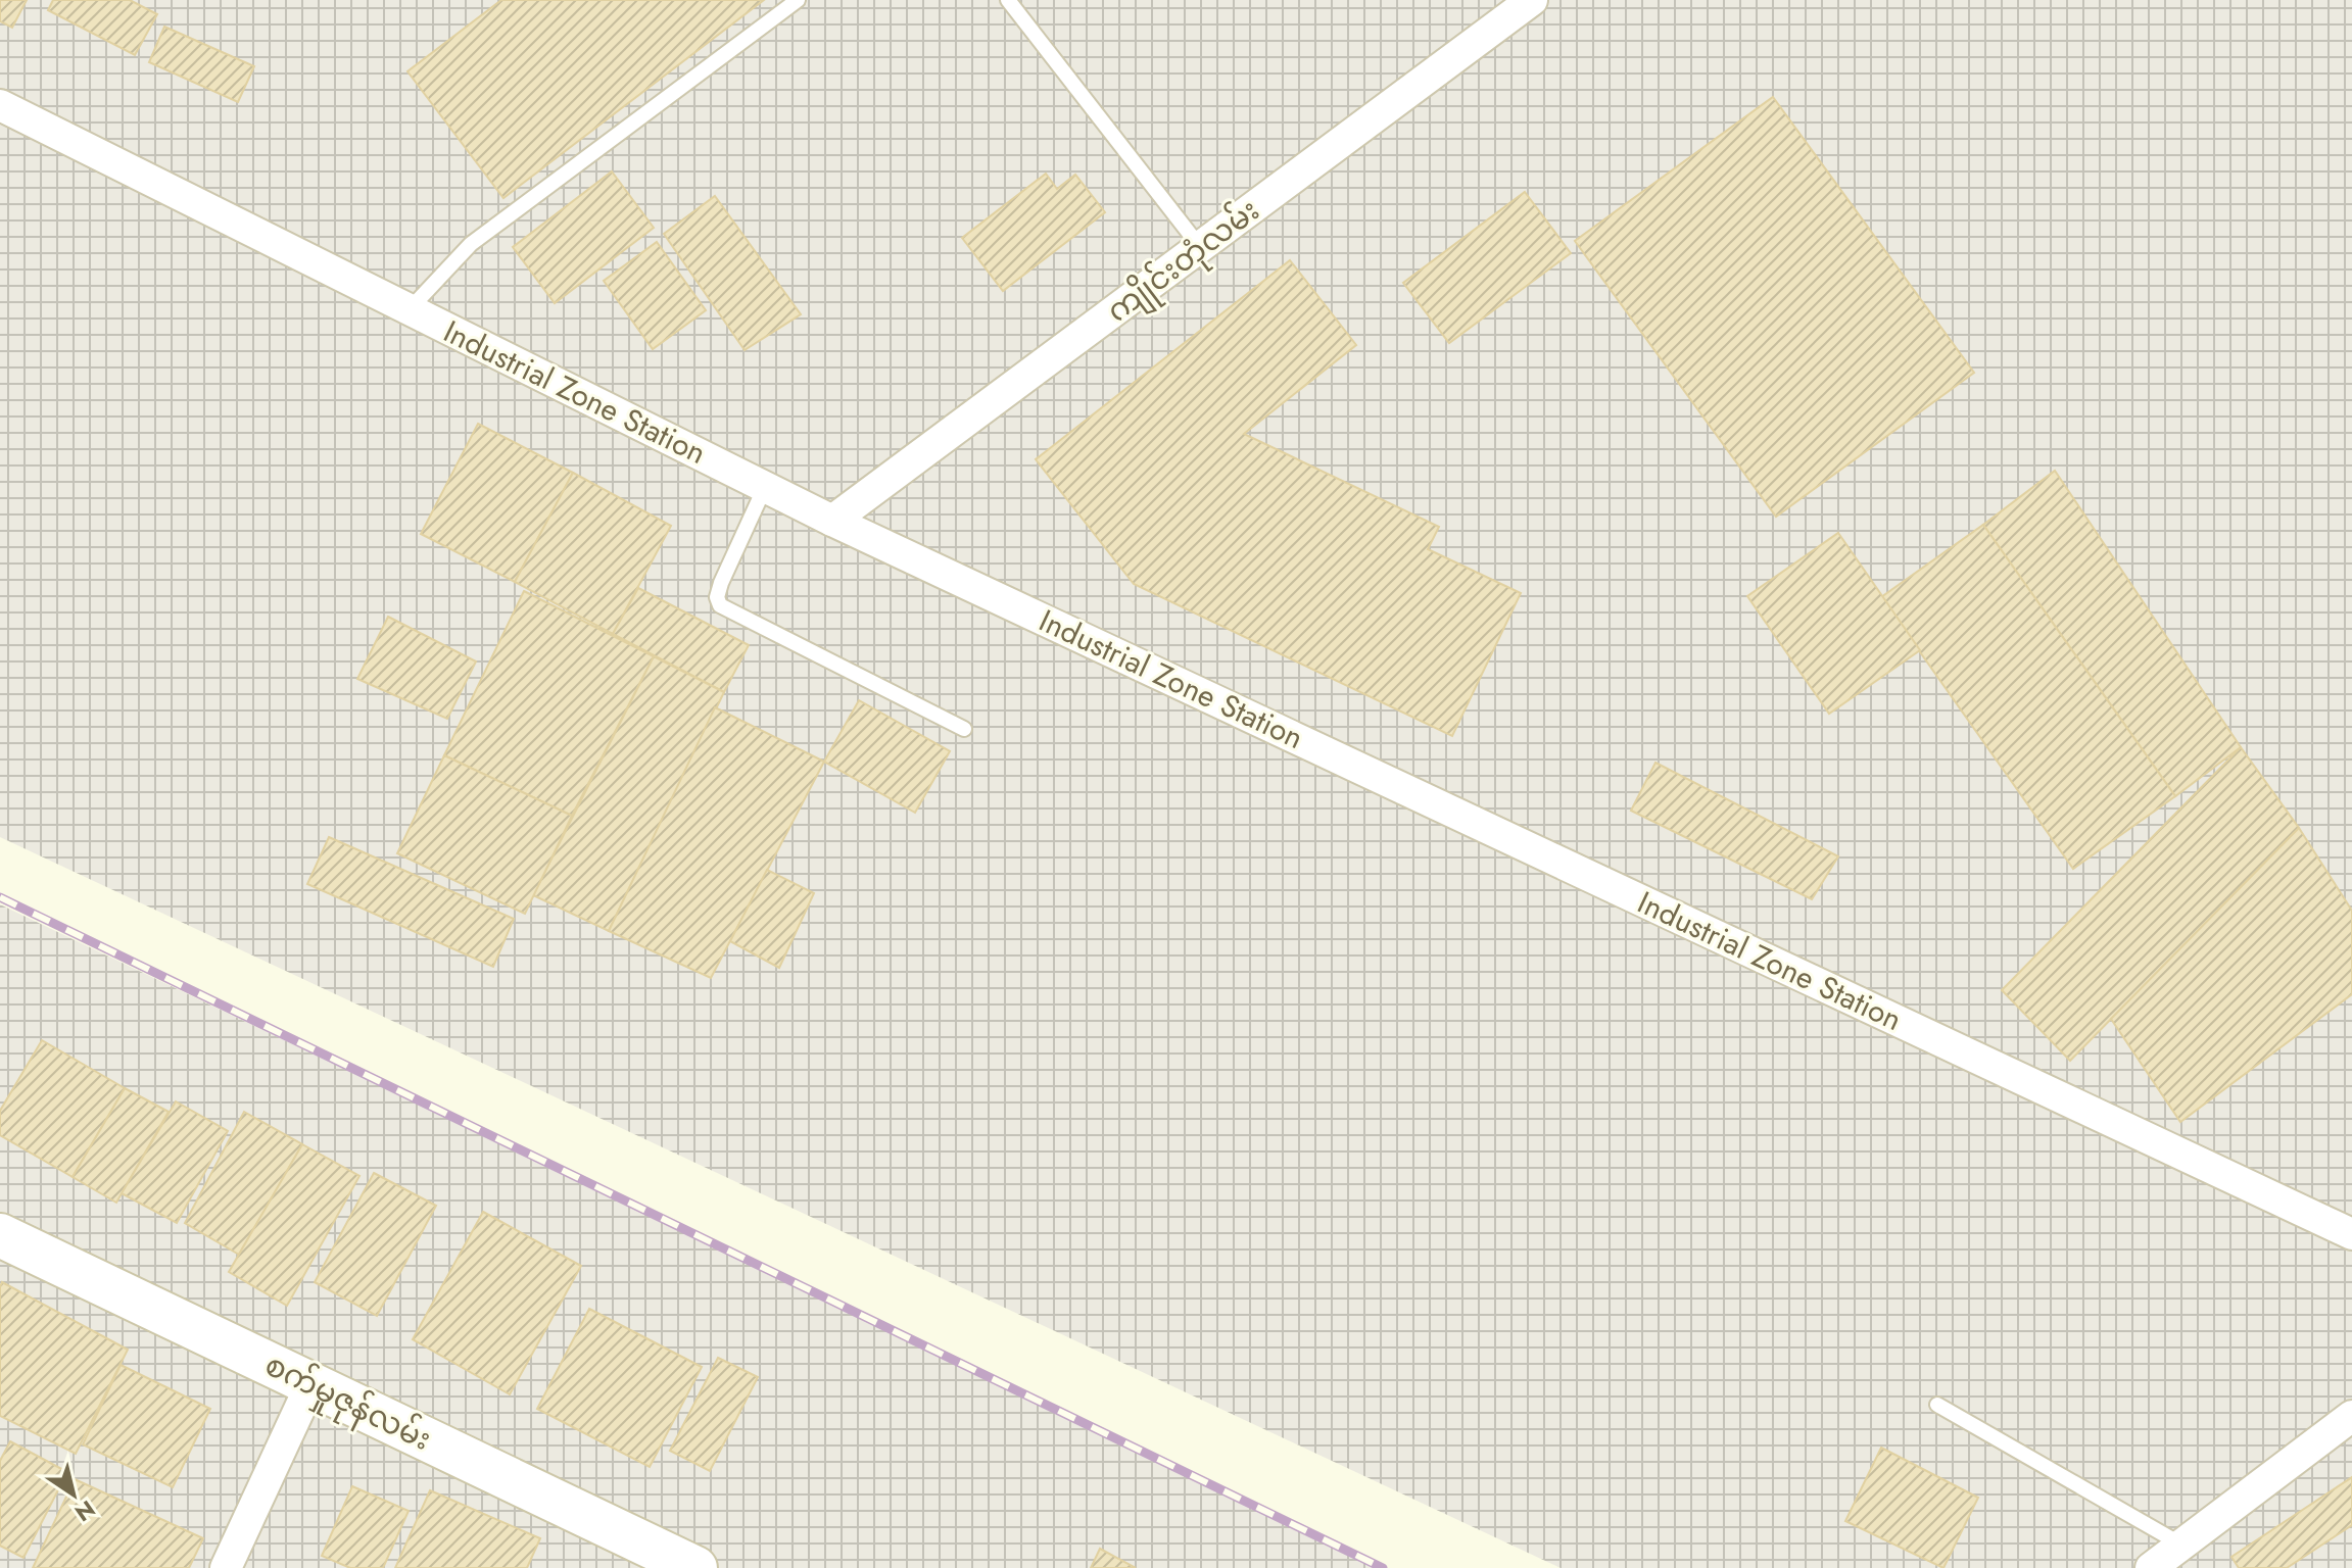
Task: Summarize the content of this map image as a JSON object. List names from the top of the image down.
{
  "streets": {
    "street": ["ကျိုင်းတုံလမ်း", "Industrial Zone Station", "စက်မှုဇုန်လမ်း"]
  },
  "crossings": [
    ["ကျိုင်းတုံလမ်း", "Industrial Zone Station"]
  ],
  "north": "bottom right"
}
